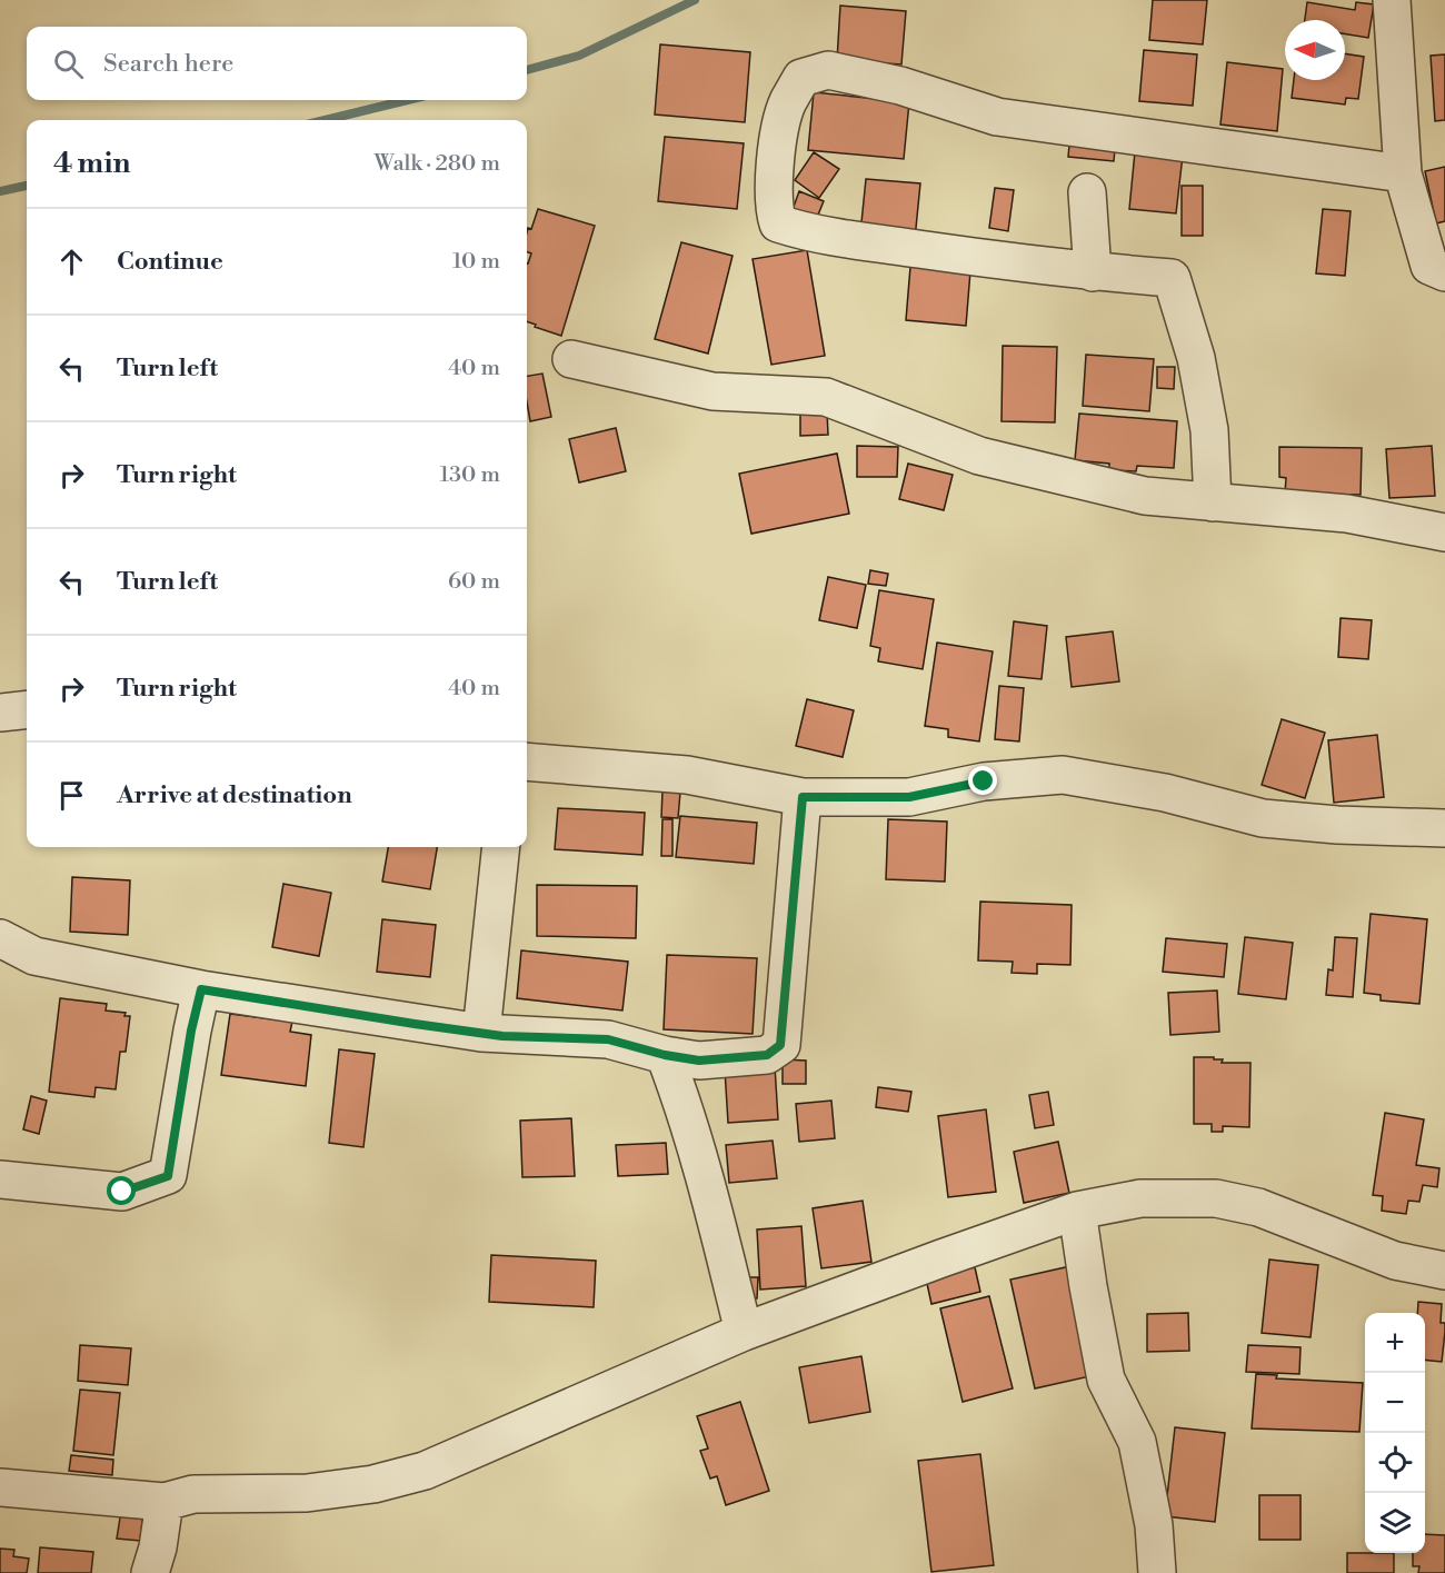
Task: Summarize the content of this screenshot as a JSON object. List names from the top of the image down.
{
  "north": "left",
  "page": {
    "search": "Search here",
    "heading": ["4 min", "Walk · 280 m"],
    "list": [
      ["Continue", "10 m"],
      ["Turn left", "40 m"],
      ["Turn right", "130 m"],
      ["Turn left", "60 m"],
      ["Turn right", "40 m"],
      "Arrive at destination"
    ],
    "map_buttons": ["+", "−"]
  }
}
